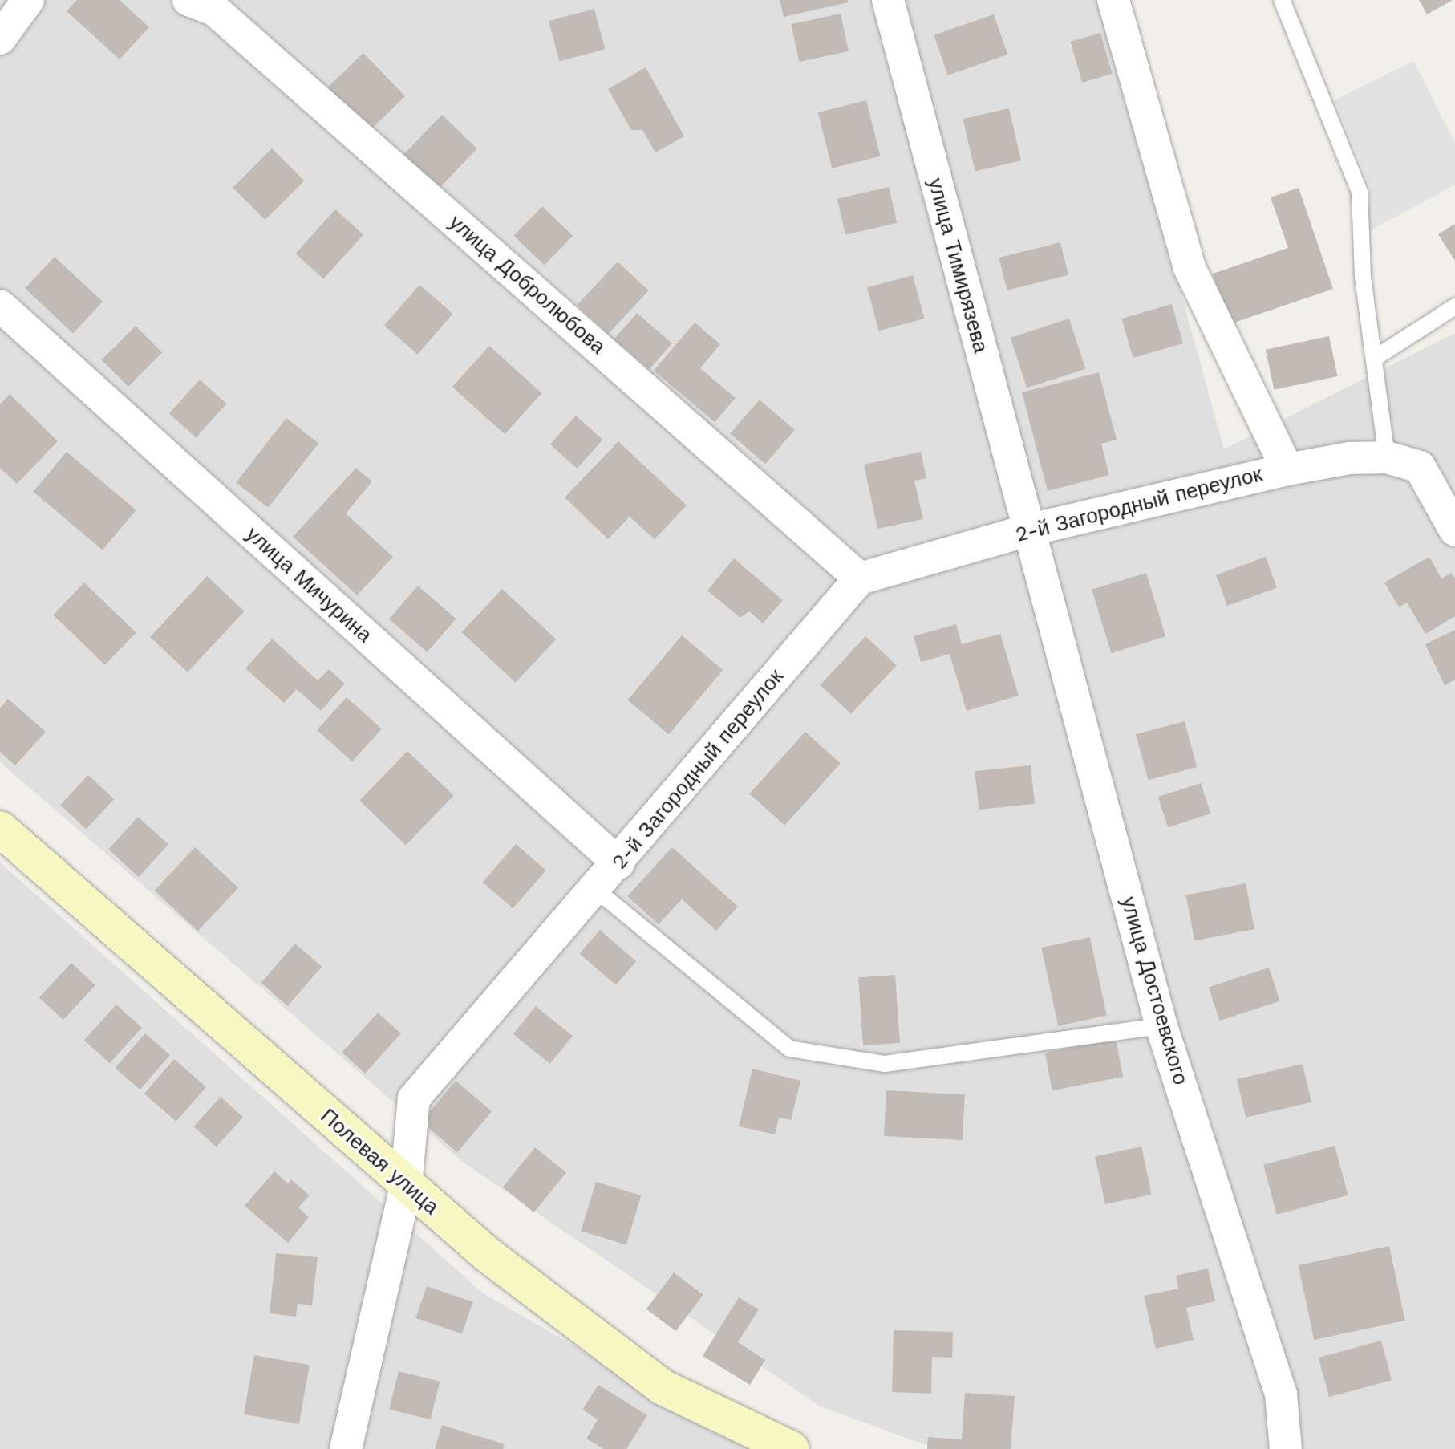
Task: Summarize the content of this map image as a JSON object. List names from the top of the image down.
{
  "streets": {
    "main road": ["Полевая улица"],
    "street": [
      "улица Тимирязева",
      "улица Добролюбова",
      "2-й Загородный переулок",
      "улица Мичурина",
      "улица Достоевского"
    ]
  },
  "crossings": [
    ["улица Тимирязева", "2-й Загородный переулок"],
    ["улица Тимирязева", "улица Достоевского"],
    ["улица Добролюбова", "2-й Загородный переулок"],
    ["2-й Загородный переулок", "улица Мичурина"],
    ["2-й Загородный переулок", "улица Достоевского"],
    ["2-й Загородный переулок", "Полевая улица"]
  ]
}
